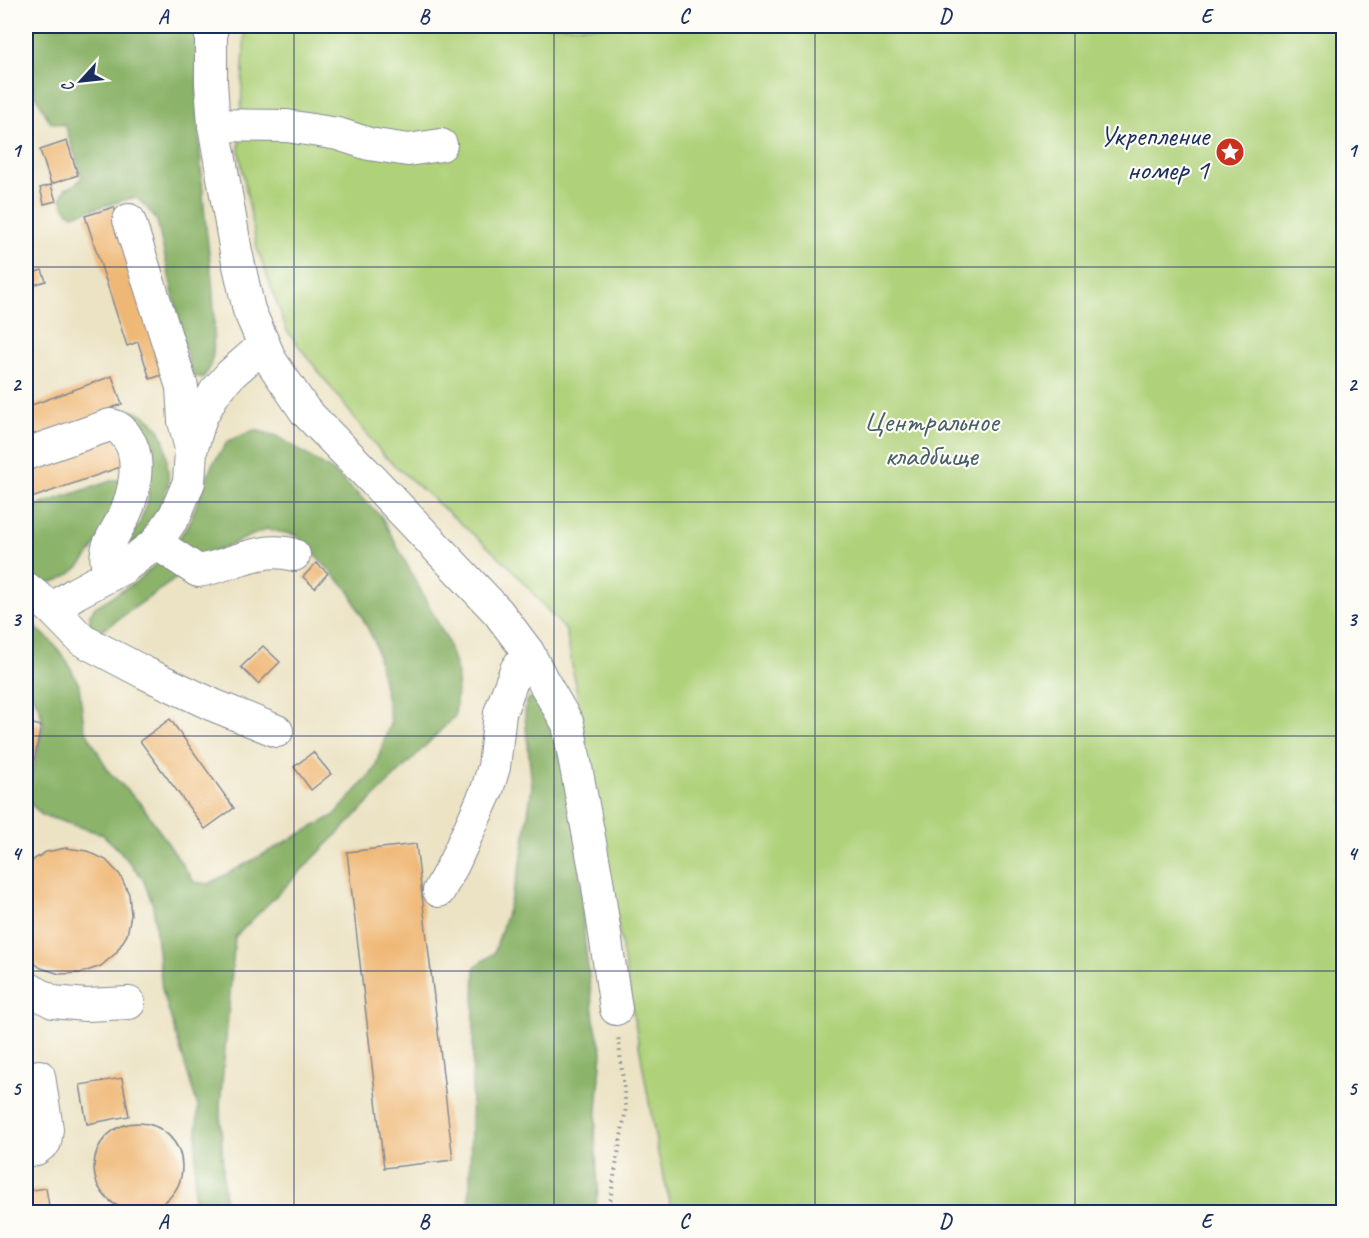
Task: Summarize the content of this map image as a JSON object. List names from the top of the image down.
{
  "parks": ["Центральное кладбище"],
  "places": {
    "place": ["Укрепление номер 1"]
  },
  "north": "bottom left",
  "grid": {
    "columns": [
      "A",
      "B",
      "C",
      "D",
      "E"
    ],
    "rows": [
      "1",
      "2",
      "3",
      "4",
      "5"
    ]
  }
}
